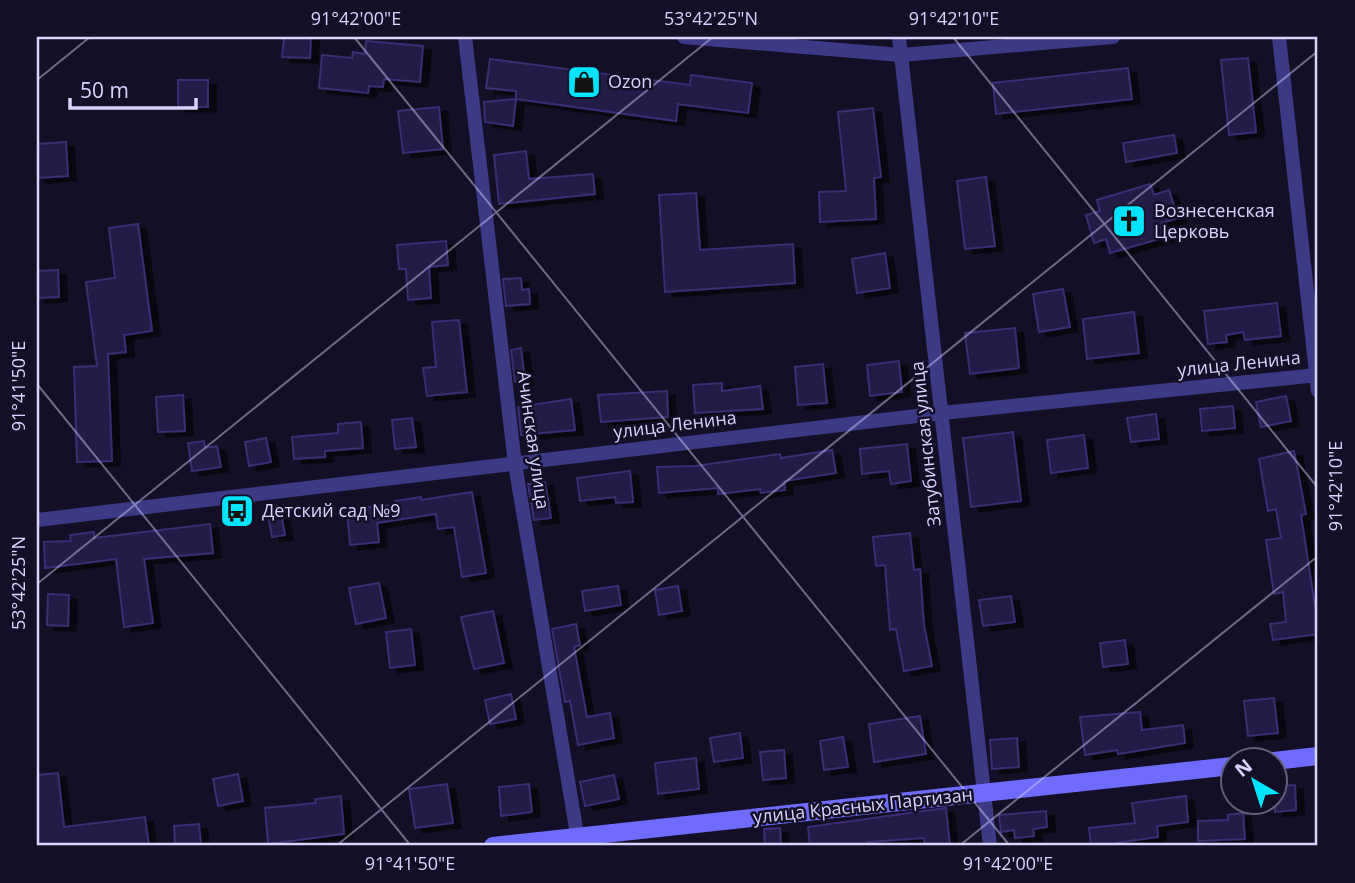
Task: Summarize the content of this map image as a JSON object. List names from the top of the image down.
{
  "streets": {
    "main road": ["улица Красных Партизан"],
    "street": ["улица Ленина", "Ачинская улица", "Затубинская улица"]
  },
  "crossings": [
    ["улица Ленина", "Ачинская улица"],
    ["улица Ленина", "Затубинская улица"],
    ["Ачинская улица", "улица Красных Партизан"],
    ["Затубинская улица", "улица Красных Партизан"]
  ],
  "places": {
    "shop": ["Ozon"],
    "church": ["Вознесенская Церковь"],
    "bus stop": ["Детский сад №9"]
  },
  "scale_bar": "50 m",
  "north": "top left",
  "coordinates": [
    "91°42'00\"E",
    "53°42'25\"N",
    "91°42'10\"E",
    "91°41'50\"E"
  ]
}
